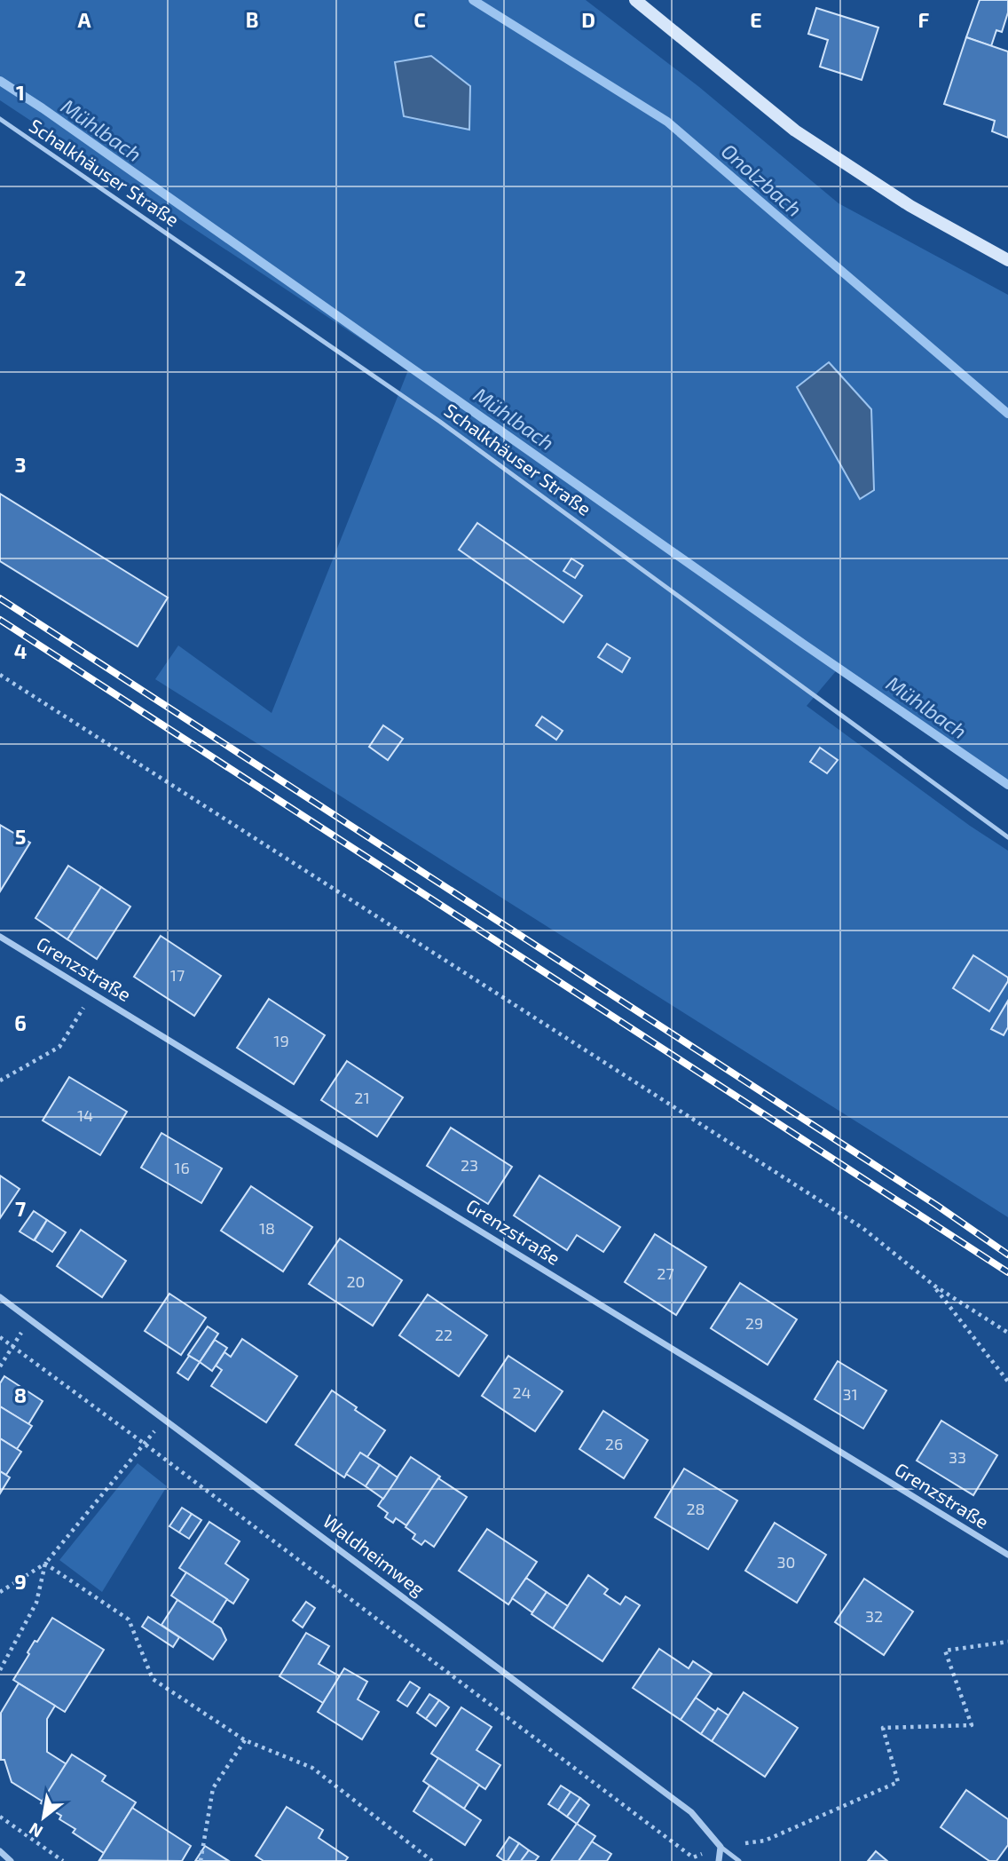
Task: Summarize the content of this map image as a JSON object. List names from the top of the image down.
{
  "streets": {
    "street": ["Grenzstraße", "Waldheimweg"],
    "lane": ["Schalkhäuser Straße"]
  },
  "water": ["Mühlbach", "Onolzbach"],
  "house_numbers": [
    "17",
    "19",
    "21",
    "14",
    "23",
    "16",
    "18",
    "27",
    "20",
    "29",
    "22",
    "24",
    "31",
    "26",
    "33",
    "28",
    "30",
    "32"
  ],
  "north": "bottom left",
  "grid": {
    "columns": [
      "A",
      "B",
      "C",
      "D",
      "E",
      "F"
    ],
    "rows": [
      "1",
      "2",
      "3",
      "4",
      "5",
      "6",
      "7",
      "8",
      "9"
    ]
  }
}
